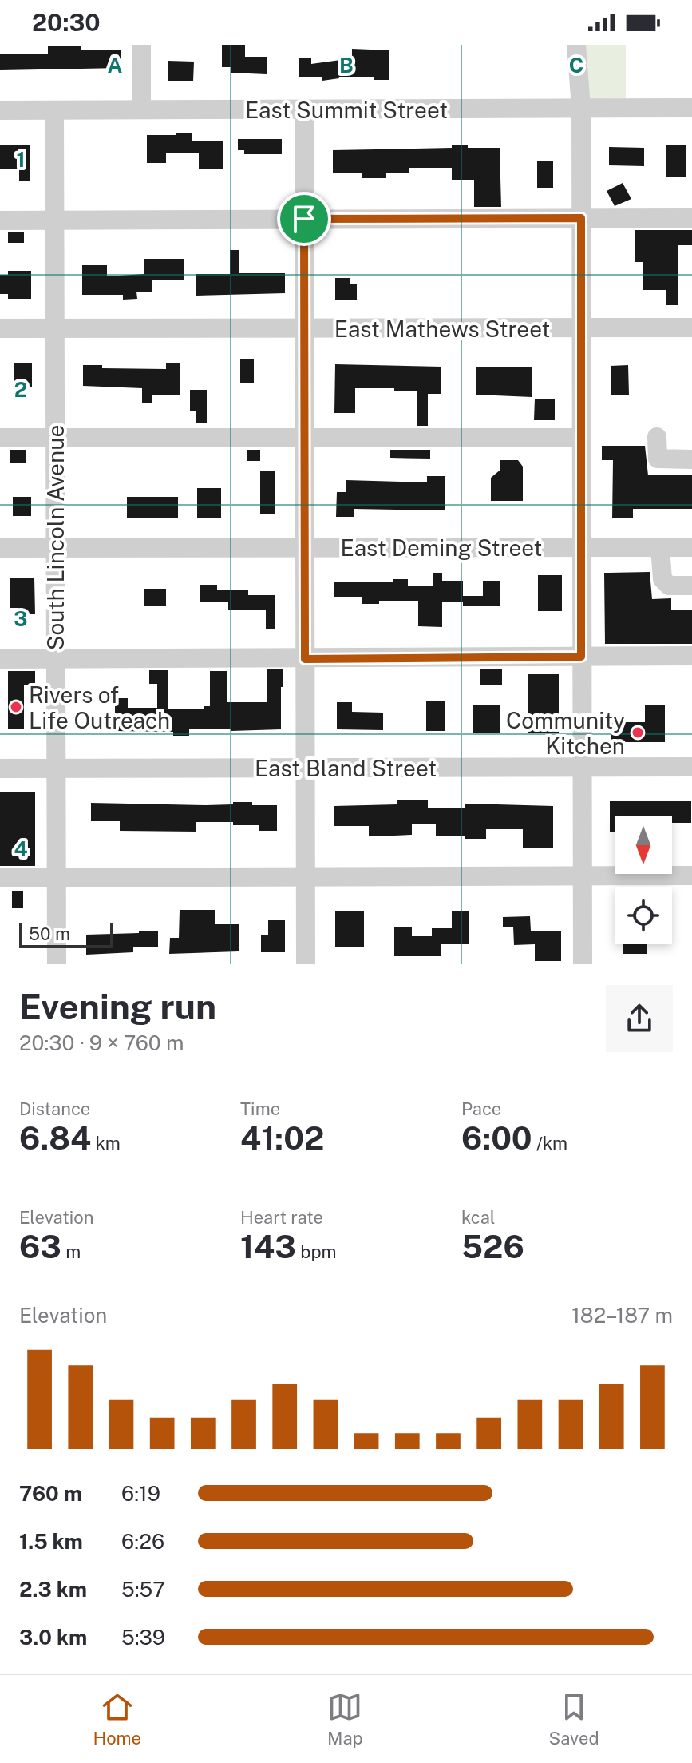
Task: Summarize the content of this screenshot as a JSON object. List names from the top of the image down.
{
  "streets": {
    "street": [
      "East Summit Street",
      "East Mathews Street",
      "South Lincoln Avenue",
      "East Deming Street",
      "East Bland Street"
    ]
  },
  "crossings": [
    ["East Summit Street", "South Lincoln Avenue"],
    ["East Mathews Street", "South Lincoln Avenue"],
    ["South Lincoln Avenue", "East Deming Street"],
    ["South Lincoln Avenue", "East Bland Street"]
  ],
  "places": ["Rivers of Life Outreach", "Community Kitchen"],
  "scale_bar": "50 m",
  "north": "bottom",
  "page": {
    "status": "20:30",
    "scale": "50 m",
    "heading": ["Evening run", "20:30 · 9 × 760 m"],
    "stats": [
      ["Distance", "6.84 km"],
      ["Time", "41:02"],
      ["Pace", "6:00 /km"],
      ["Elevation", "63 m"],
      ["Heart rate", "143 bpm"],
      ["kcal", "526"]
    ],
    "chart": ["Elevation", "182–187 m"],
    "list": [
      {
        "name": "760 m",
        "note": "6:19"
      },
      {
        "name": "1.5 km",
        "note": "6:26"
      },
      {
        "name": "2.3 km",
        "note": "5:57"
      },
      {
        "name": "3.0 km",
        "note": "5:39"
      }
    ],
    "tabs": ["Home", "Map", "Saved"]
  },
  "grid": {
    "columns": ["A", "B", "C"],
    "rows": [
      "1",
      "2",
      "3",
      "4"
    ]
  }
}
